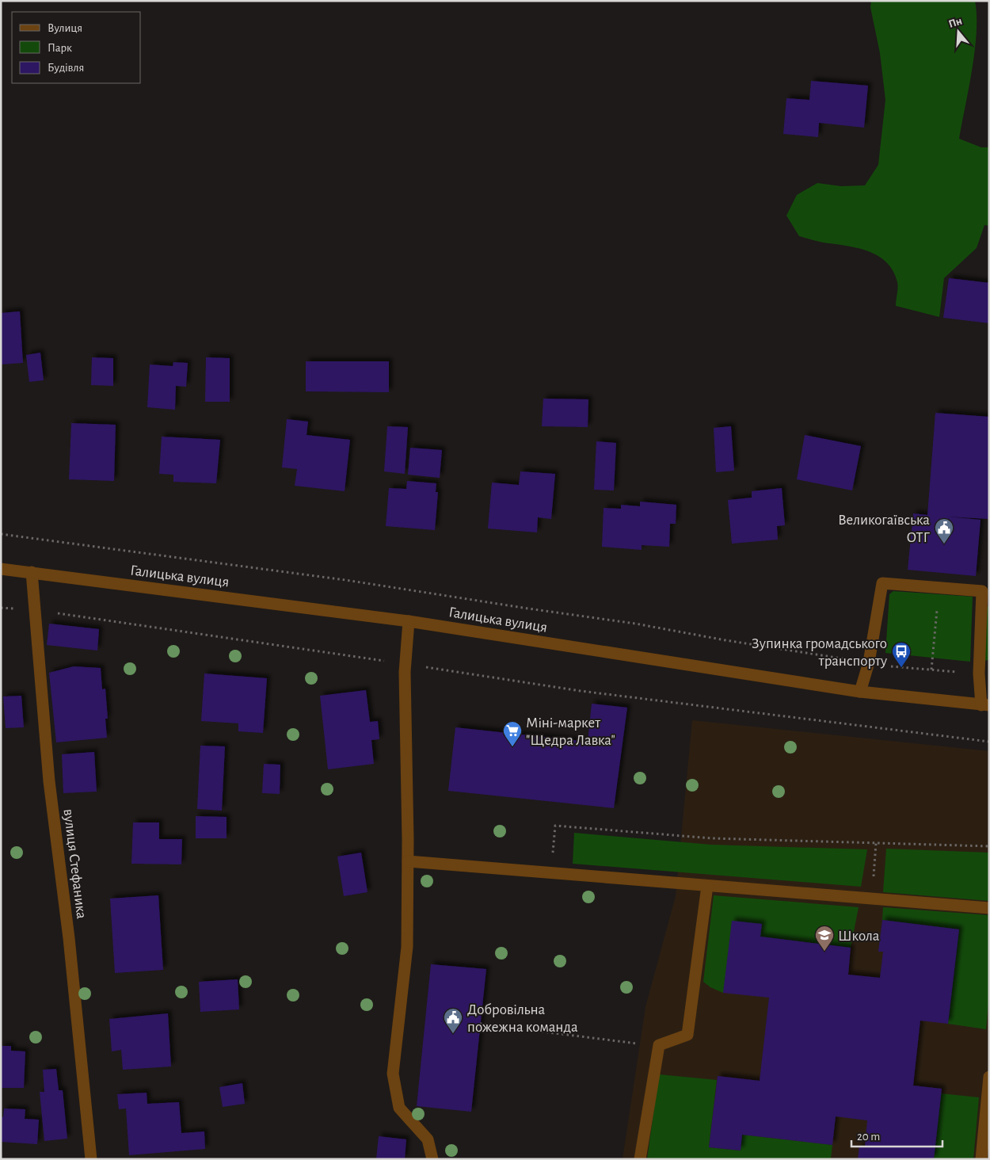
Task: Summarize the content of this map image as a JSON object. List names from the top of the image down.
{
  "streets": {
    "street": ["Галицька вулиця", "вулиця Стефаника"]
  },
  "crossings": [
    ["Галицька вулиця", "вулиця Стефаника"]
  ],
  "places": {
    "public building": ["Великогаївська ОТГ", "Добровільна пожежна команда"],
    "bus stop": ["Зупинка громадського транспорту"],
    "supermarket": ["Міні-маркет \"Щедра Лавка\""],
    "school or university": ["Школа"]
  },
  "legend": ["Вулиця", "Парк", "Будівля"],
  "scale_bar": "20 m",
  "north": "top"
}
